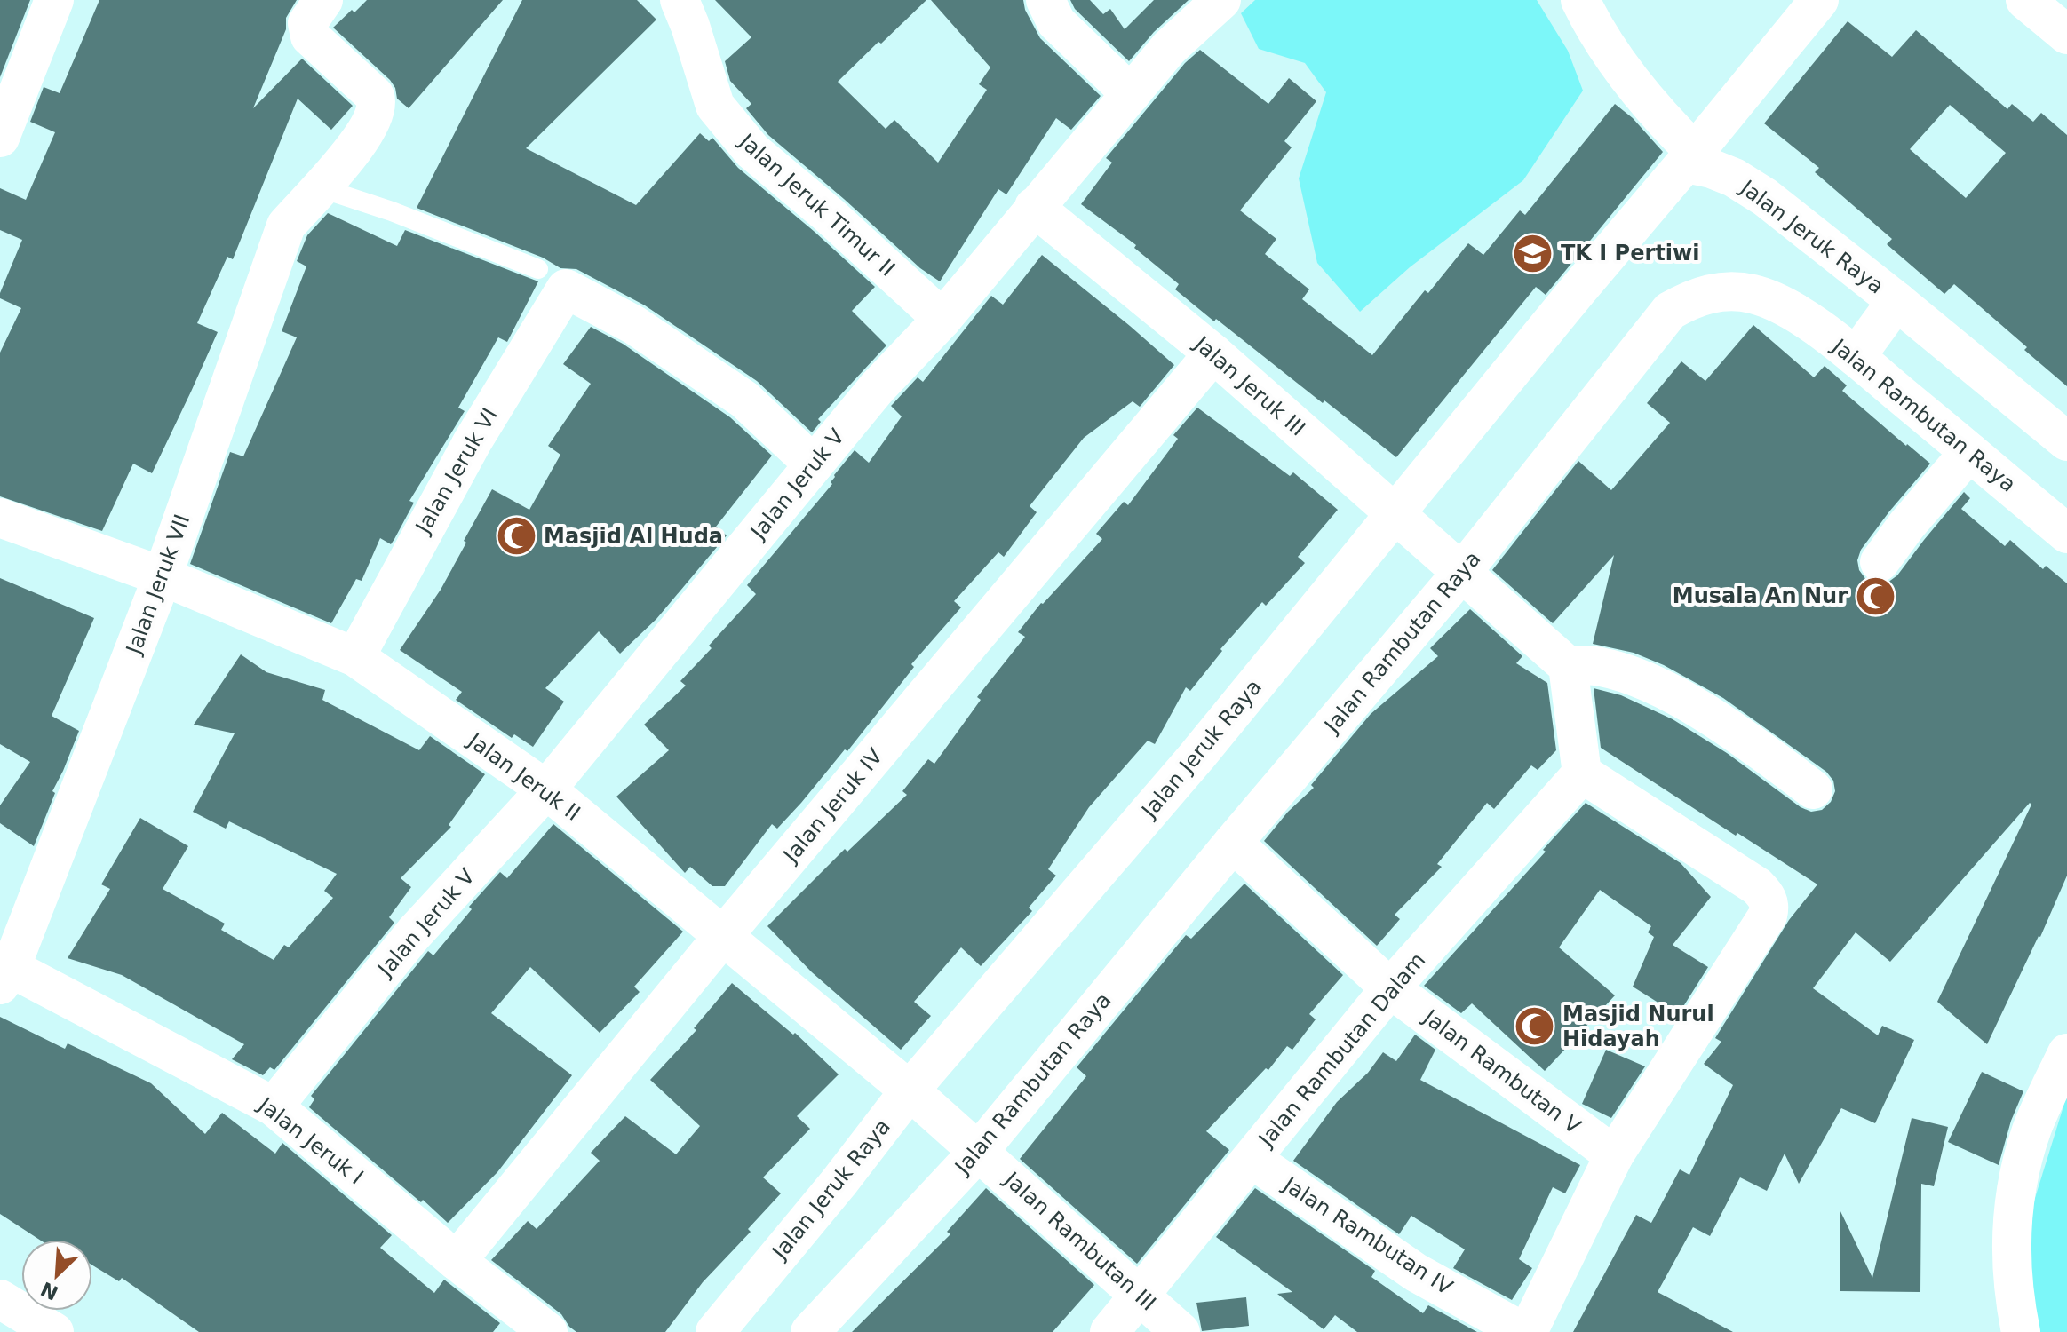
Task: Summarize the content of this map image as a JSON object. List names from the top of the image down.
{
  "streets": {
    "street": [
      "Jalan Jeruk Timur II",
      "Jalan Jeruk Raya",
      "Jalan Jeruk III",
      "Jalan Rambutan Raya",
      "Jalan Jeruk VI",
      "Jalan Jeruk V",
      "Jalan Jeruk VII",
      "Jalan Jeruk II",
      "Jalan Jeruk IV",
      "Jalan Rambutan Dalam",
      "Jalan Rambutan V",
      "Jalan Jeruk I",
      "Jalan Rambutan IV",
      "Jalan Rambutan III"
    ]
  },
  "crossings": [
    ["Jalan Jeruk Timur II", "Jalan Jeruk V"],
    ["Jalan Jeruk Raya", "Jalan Jeruk III"],
    ["Jalan Jeruk Raya", "Jalan Rambutan Raya"],
    ["Jalan Jeruk Raya", "Jalan Jeruk II"],
    ["Jalan Jeruk III", "Jalan Rambutan Raya"],
    ["Jalan Jeruk III", "Jalan Jeruk V"],
    ["Jalan Jeruk III", "Jalan Jeruk IV"],
    ["Jalan Rambutan Raya", "Jalan Jeruk II"],
    ["Jalan Rambutan Raya", "Jalan Rambutan V"],
    ["Jalan Rambutan Raya", "Jalan Rambutan III"],
    ["Jalan Jeruk VI", "Jalan Jeruk II"],
    ["Jalan Jeruk V", "Jalan Jeruk II"],
    ["Jalan Jeruk V", "Jalan Jeruk I"],
    ["Jalan Jeruk VII", "Jalan Jeruk II"],
    ["Jalan Jeruk VII", "Jalan Jeruk I"],
    ["Jalan Jeruk II", "Jalan Jeruk IV"],
    ["Jalan Jeruk II", "Jalan Rambutan III"],
    ["Jalan Jeruk IV", "Jalan Jeruk I"],
    ["Jalan Rambutan Dalam", "Jalan Rambutan V"],
    ["Jalan Rambutan Dalam", "Jalan Rambutan IV"],
    ["Jalan Rambutan Dalam", "Jalan Rambutan III"]
  ],
  "places": {
    "school or university": ["TK I Pertiwi"],
    "mosque": ["Masjid Al Huda", "Musala An Nur", "Masjid Nurul Hidayah"]
  },
  "north": "bottom left"
}
